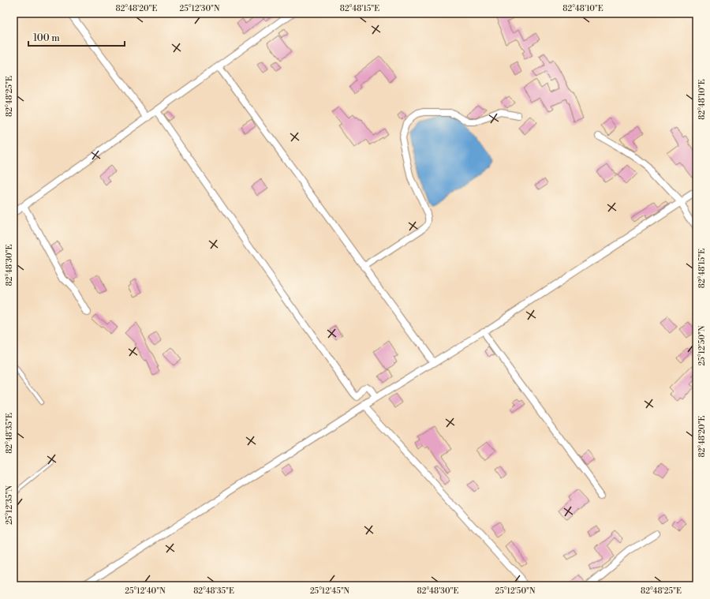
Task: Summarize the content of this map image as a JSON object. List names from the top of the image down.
{
  "scale_bar": "100 m",
  "coordinates": [
    "82°48'20\"E",
    "25°12'30\"N",
    "82°48'15\"E",
    "82°48'10\"E",
    "82°48'25\"E",
    "82°48'30\"E",
    "25°12'50\"N",
    "82°48'35\"E",
    "25°12'35\"N",
    "25°12'40\"N",
    "25°12'45\"N"
  ]
}
